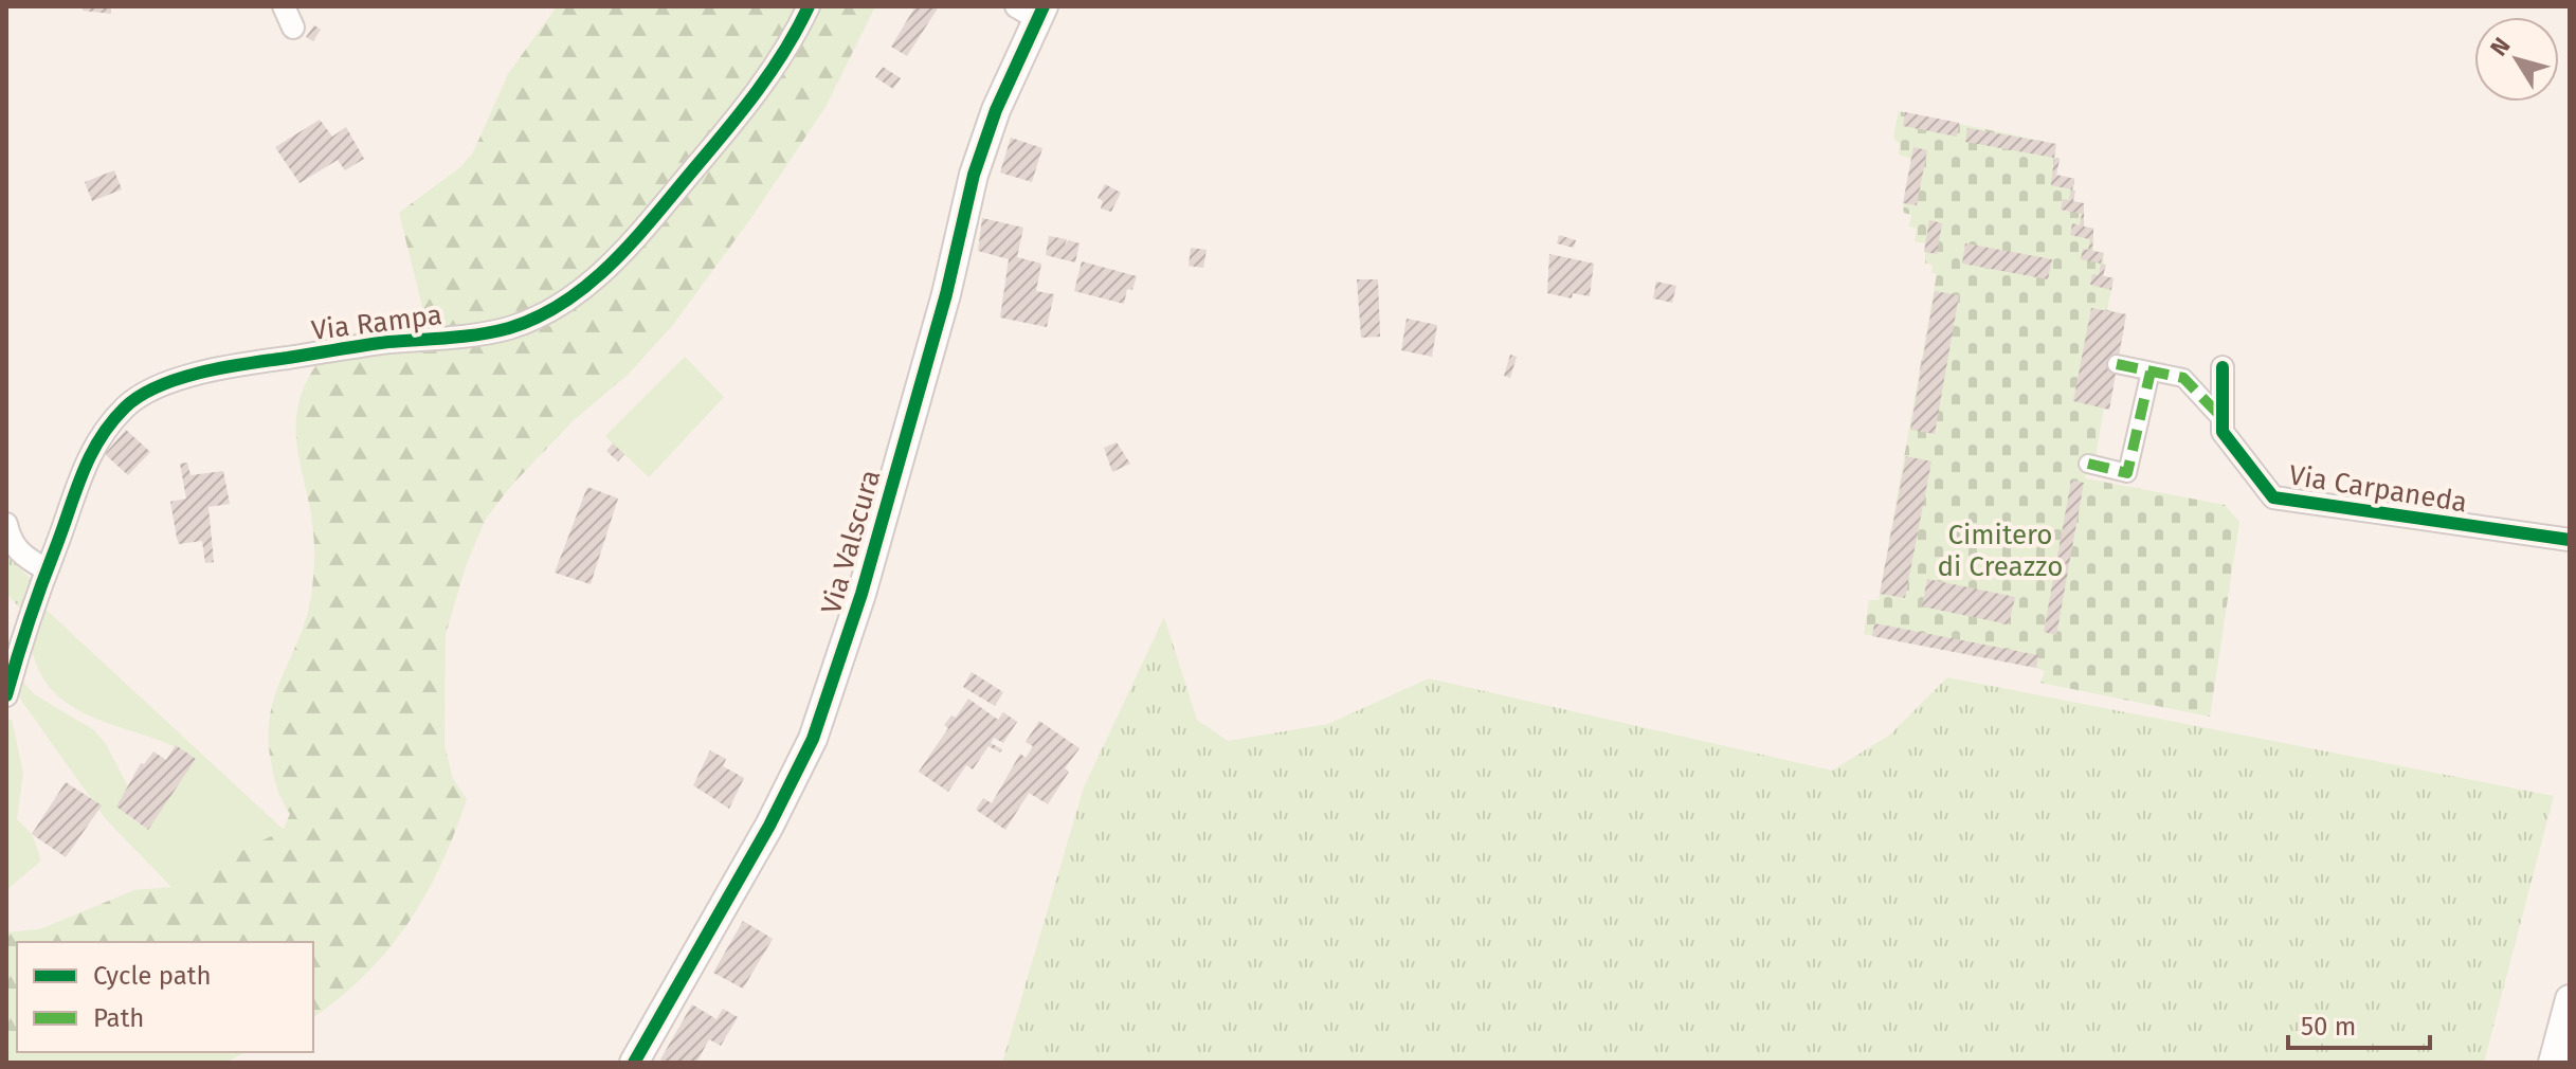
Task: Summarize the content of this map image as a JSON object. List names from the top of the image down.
{
  "streets": {
    "street": ["Via Rampa", "Via Carpaneda", "Via Valscura"]
  },
  "parks": ["Cimitero di Creazzo"],
  "legend": ["Cycle path", "Path"],
  "scale_bar": "50 m",
  "north": "top left"
}
